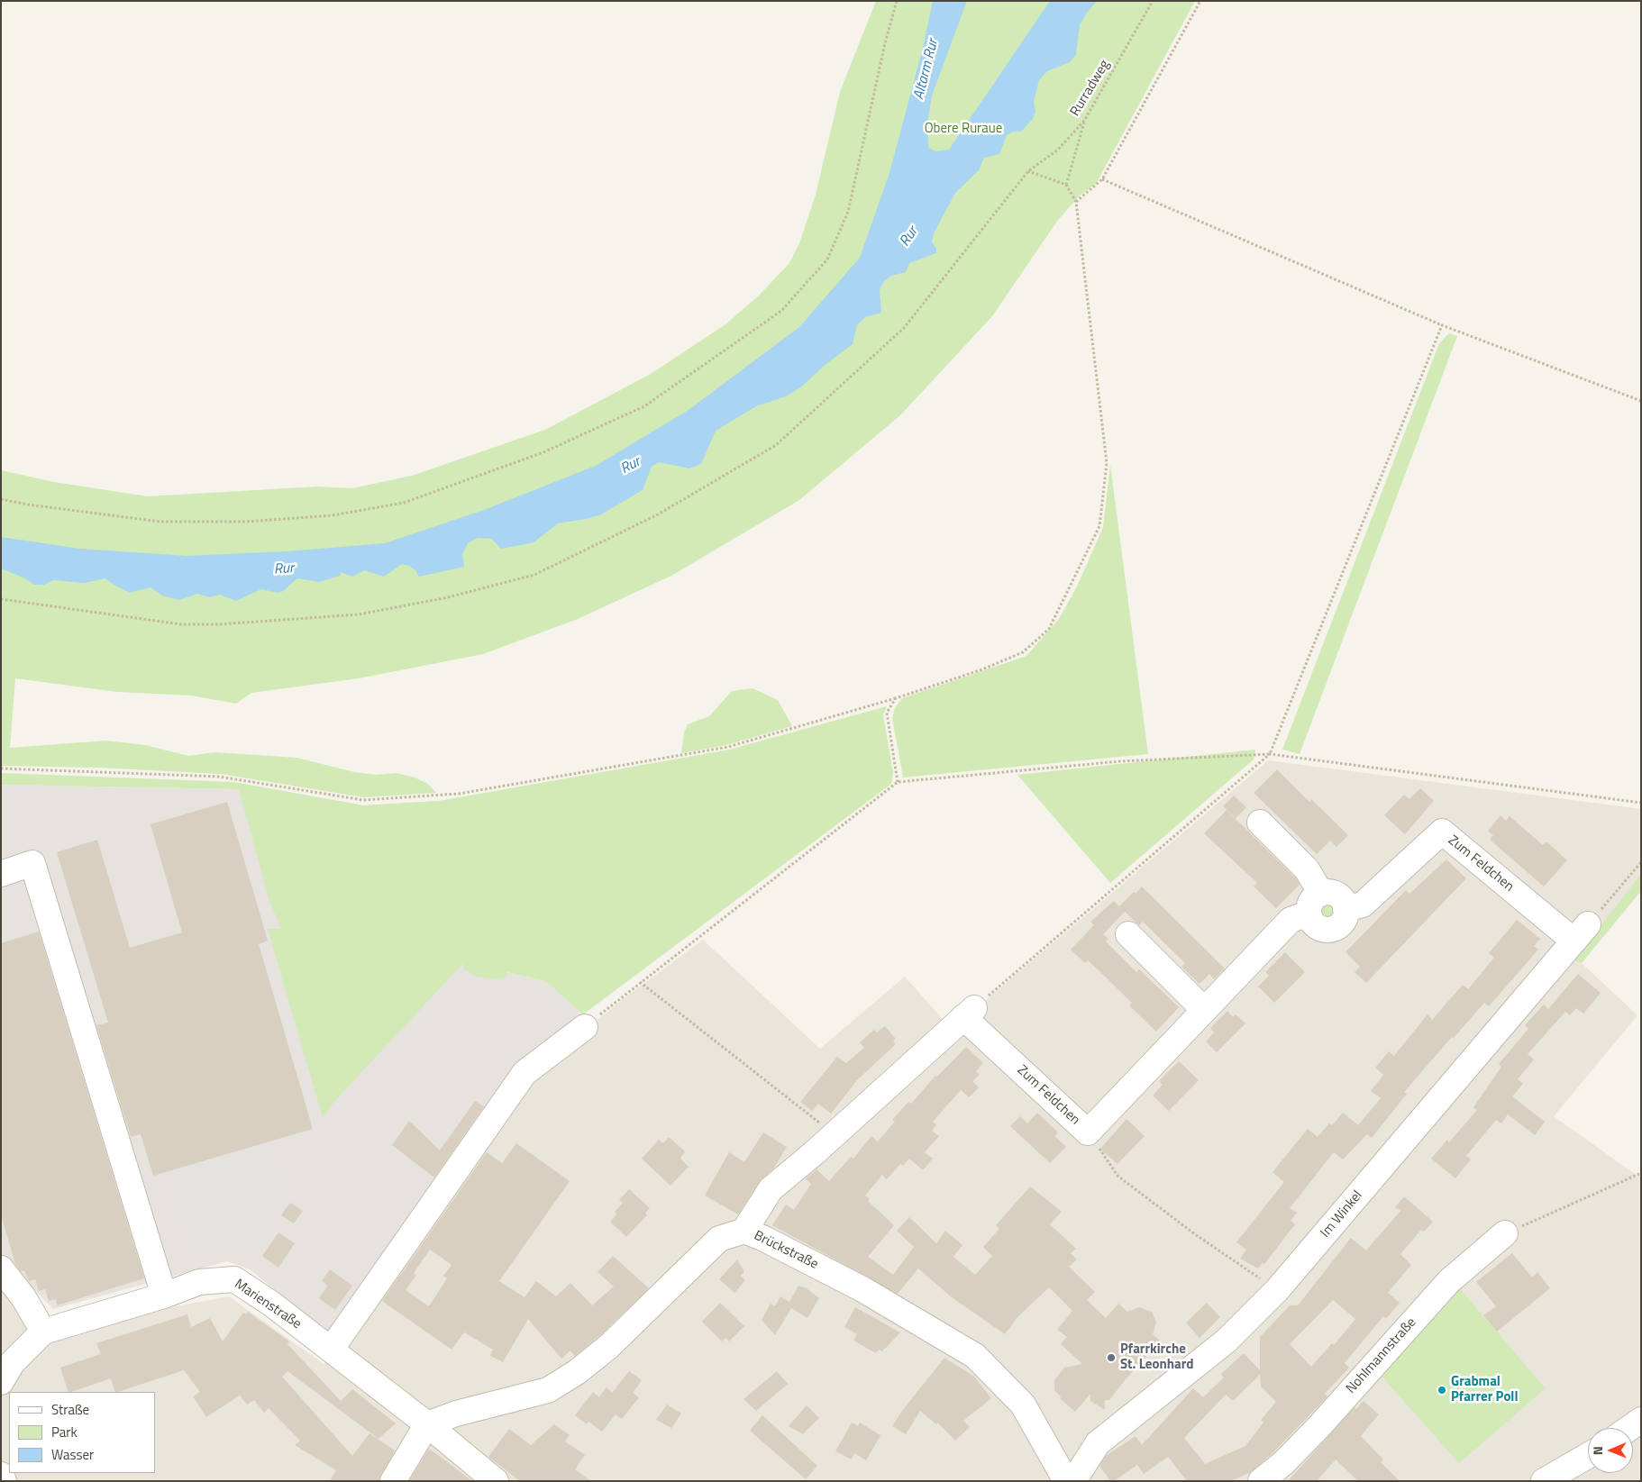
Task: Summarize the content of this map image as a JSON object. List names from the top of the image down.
{
  "streets": {
    "street": [
      "Zum Feldchen",
      "Im Winkel",
      "Brückstraße",
      "Marienstraße",
      "Nohlmannstraße"
    ],
    "path": ["Rurradweg"]
  },
  "crossings": [
    ["Zum Feldchen", "Im Winkel"],
    ["Brückstraße", "Marienstraße"]
  ],
  "water": ["Altarm Rur", "Rur"],
  "parks": ["Obere Ruraue"],
  "places": ["Pfarrkirche St. Leonhard", "Grabmal Pfarrer Poll"],
  "legend": ["Straße", "Park", "Wasser"],
  "north": "left"
}
